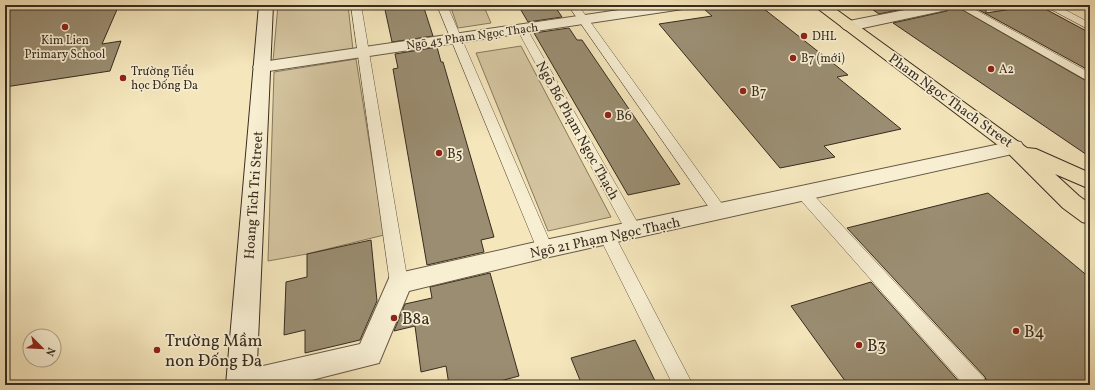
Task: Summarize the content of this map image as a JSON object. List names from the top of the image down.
{
  "streets": {
    "main road": ["Pham Ngoc Thach Street"],
    "street": ["Ngõ 43 Phạm Ngọc Thạch", "Hoang Tich Tri Street", "Ngõ 21 Phạm Ngọc Thạch"],
    "lane": ["Ngõ B6 Phạm Ngọc Thạch"]
  },
  "crossings": [
    ["Ngõ 43 Phạm Ngọc Thạch", "Ngõ B6 Phạm Ngọc Thạch"],
    ["Ngõ 43 Phạm Ngọc Thạch", "Hoang Tich Tri Street"],
    ["Pham Ngoc Thach Street", "Ngõ 21 Phạm Ngọc Thạch"],
    ["Ngõ B6 Phạm Ngọc Thạch", "Ngõ 21 Phạm Ngọc Thạch"]
  ],
  "places": [
    "Kim Lien Primary School",
    "DHL",
    "B7 (mới)",
    "A2",
    "Trường Tiểu học Đống Đa",
    "B7",
    "B6",
    "B5",
    "B8a",
    "B4",
    "B3",
    "Trường Mầm non Đống Đa"
  ],
  "north": "bottom right"
}
